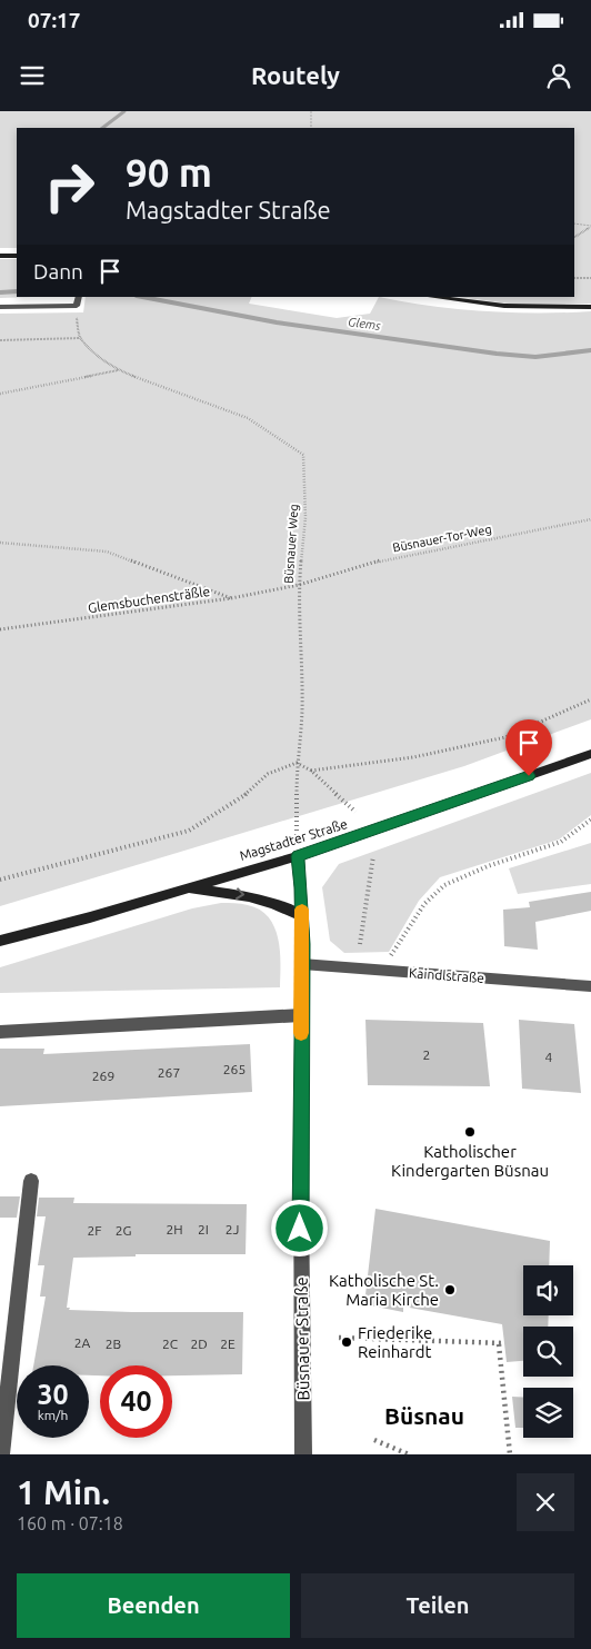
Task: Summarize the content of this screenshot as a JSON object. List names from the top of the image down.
{
  "streets": {
    "main road": ["Magstadter Straße"],
    "street": ["Kaindlstraße", "Büsnauer Straße"],
    "path": ["Büsnauer-Tor-Weg", "Büsnauer Weg", "Glemsbuchensträßle"]
  },
  "crossings": [
    ["Büsnauer-Tor-Weg", "Büsnauer Weg"],
    ["Büsnauer-Tor-Weg", "Glemsbuchensträßle"],
    ["Büsnauer Weg", "Glemsbuchensträßle"],
    ["Büsnauer Weg", "Magstadter Straße"],
    ["Büsnauer Weg", "Büsnauer Straße"],
    ["Magstadter Straße", "Büsnauer Straße"],
    ["Kaindlstraße", "Büsnauer Straße"]
  ],
  "districts": ["Büsnau"],
  "water": ["Glems"],
  "places": ["Katholischer Kindergarten Büsnau", "Katholische St. Maria Kirche", "Friederike Reinhardt"],
  "house_numbers": [
    "2",
    "4",
    "265",
    "267",
    "269",
    "2H",
    "2I",
    "2J",
    "2F",
    "2G",
    "2A",
    "2B",
    "2C",
    "2D",
    "2E"
  ],
  "page": {
    "status": "07:17",
    "header": "Routely",
    "turn": ["90 m", "Magstadter Straße"],
    "then": "Dann",
    "speed": "30 km/h",
    "limit": "40",
    "heading": ["1 Min.", "160 m · 07:18"],
    "buttons": ["Beenden", "Teilen"]
  }
}
